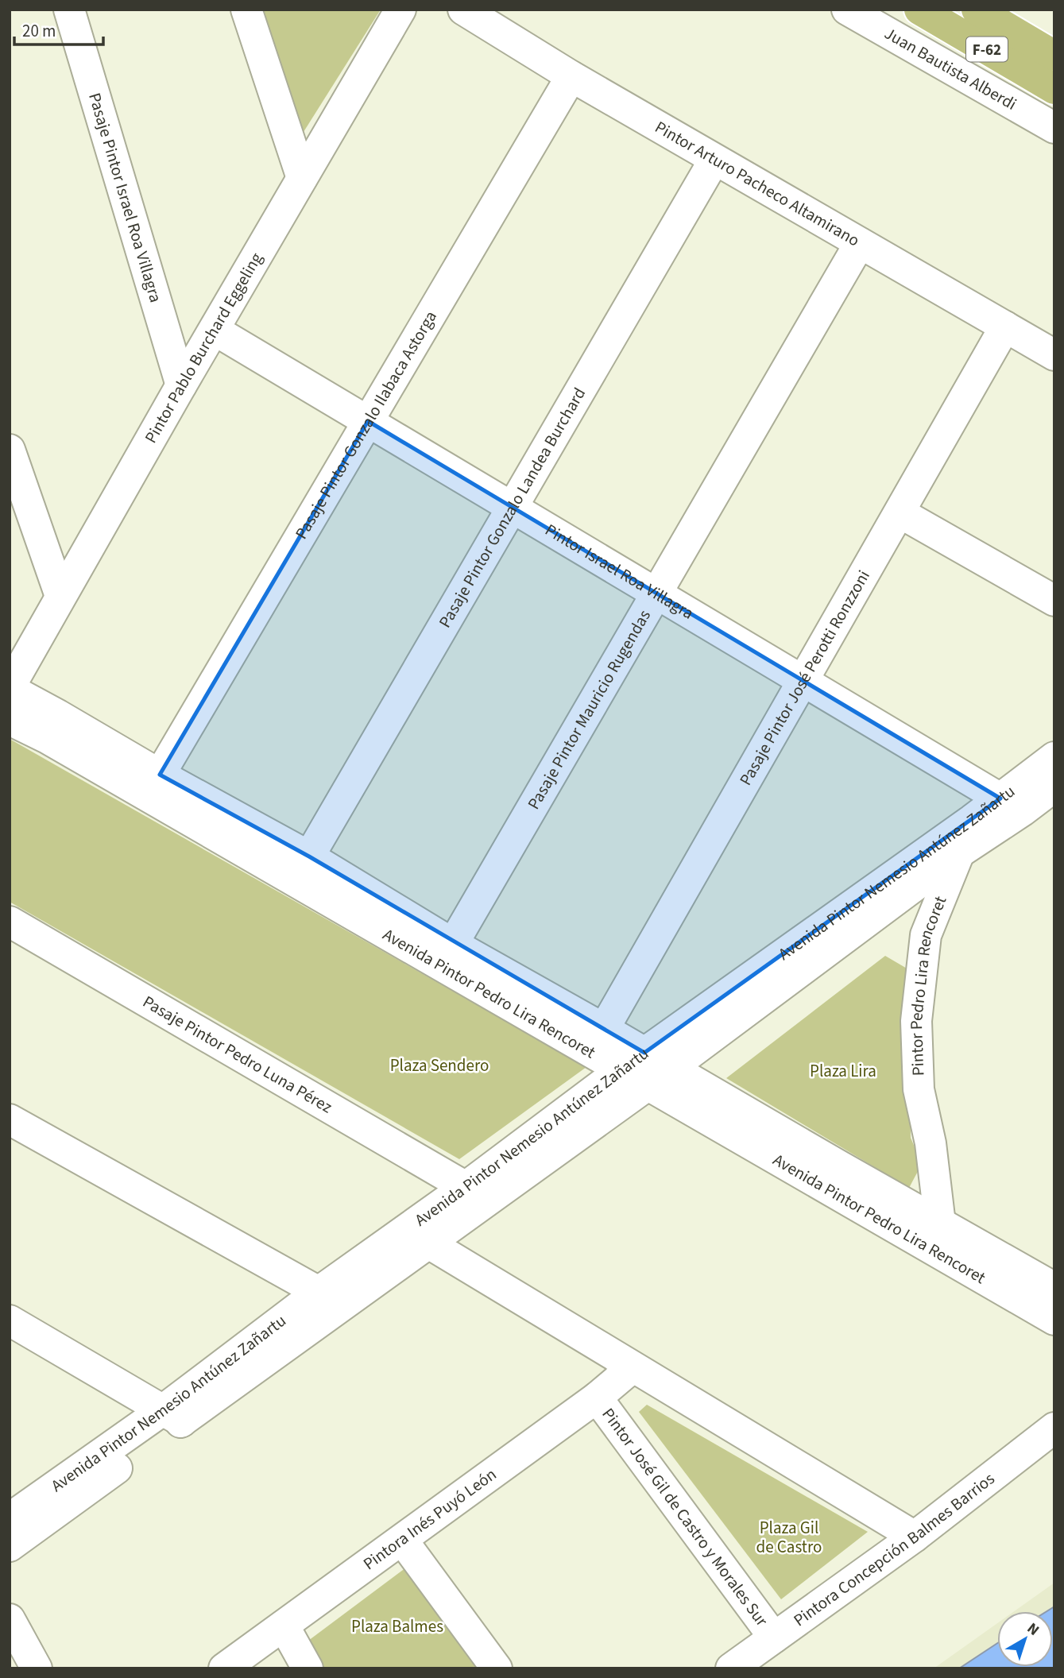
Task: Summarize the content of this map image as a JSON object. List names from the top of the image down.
{
  "streets": {
    "main road": ["F-62"],
    "street": [
      "Juan Bautista Alberdi",
      "Pintor Arturo Pacheco Altamirano",
      "Pasaje Pintor Israel Roa Villagra",
      "Pintor Pablo Burchard Eggeling",
      "Pasaje Pintor Gonzalo Ilabaca Astorga",
      "Pasaje Pintor Gonzalo Landea Burchard",
      "Pintor Israel Roa Villagra",
      "Pasaje Pintor José Perotti Ronzzoni",
      "Pasaje Pintor Mauricio Rugendas",
      "Avenida Pintor Nemesio Antúnez Zañartu",
      "Pintor Pedro Lira Rencoret",
      "Avenida Pintor Pedro Lira Rencoret",
      "Pasaje Pintor Pedro Luna Pérez",
      "Pintor José Gil de Castro y Morales Sur",
      "Pintora Inés Puyó León",
      "Pintora Concepción Balmes Barrios"
    ]
  },
  "crossings": [
    ["Pintor Arturo Pacheco Altamirano", "Pasaje Pintor Gonzalo Ilabaca Astorga"],
    ["Pintor Arturo Pacheco Altamirano", "Pasaje Pintor Gonzalo Landea Burchard"],
    ["Pintor Arturo Pacheco Altamirano", "Pasaje Pintor José Perotti Ronzzoni"],
    ["Pintor Arturo Pacheco Altamirano", "Pasaje Pintor Mauricio Rugendas"],
    ["Pasaje Pintor Israel Roa Villagra", "Pintor Pablo Burchard Eggeling"],
    ["Pintor Pablo Burchard Eggeling", "Pintor Israel Roa Villagra"],
    ["Pintor Pablo Burchard Eggeling", "Avenida Pintor Pedro Lira Rencoret"],
    ["Pasaje Pintor Gonzalo Ilabaca Astorga", "Pintor Israel Roa Villagra"],
    ["Pasaje Pintor Gonzalo Ilabaca Astorga", "Avenida Pintor Pedro Lira Rencoret"],
    ["Pasaje Pintor Gonzalo Landea Burchard", "Pintor Israel Roa Villagra"],
    ["Pasaje Pintor Gonzalo Landea Burchard", "Avenida Pintor Pedro Lira Rencoret"],
    ["Pintor Israel Roa Villagra", "Pasaje Pintor José Perotti Ronzzoni"],
    ["Pintor Israel Roa Villagra", "Pasaje Pintor Mauricio Rugendas"],
    ["Pintor Israel Roa Villagra", "Avenida Pintor Nemesio Antúnez Zañartu"],
    ["Pasaje Pintor José Perotti Ronzzoni", "Avenida Pintor Pedro Lira Rencoret"],
    ["Pasaje Pintor Mauricio Rugendas", "Avenida Pintor Pedro Lira Rencoret"],
    ["Avenida Pintor Nemesio Antúnez Zañartu", "Pintor Pedro Lira Rencoret"],
    ["Avenida Pintor Nemesio Antúnez Zañartu", "Avenida Pintor Pedro Lira Rencoret"],
    ["Avenida Pintor Nemesio Antúnez Zañartu", "Pasaje Pintor Pedro Luna Pérez"],
    ["Pintor Pedro Lira Rencoret", "Avenida Pintor Pedro Lira Rencoret"],
    ["Pintor José Gil de Castro y Morales Sur", "Pintora Inés Puyó León"],
    ["Pintor José Gil de Castro y Morales Sur", "Pintora Concepción Balmes Barrios"]
  ],
  "parks": [
    "Plaza Sendero",
    "Plaza Lira",
    "Plaza Gil de Castro",
    "Plaza Balmes"
  ],
  "scale_bar": "20 m",
  "north": "top right"
}
